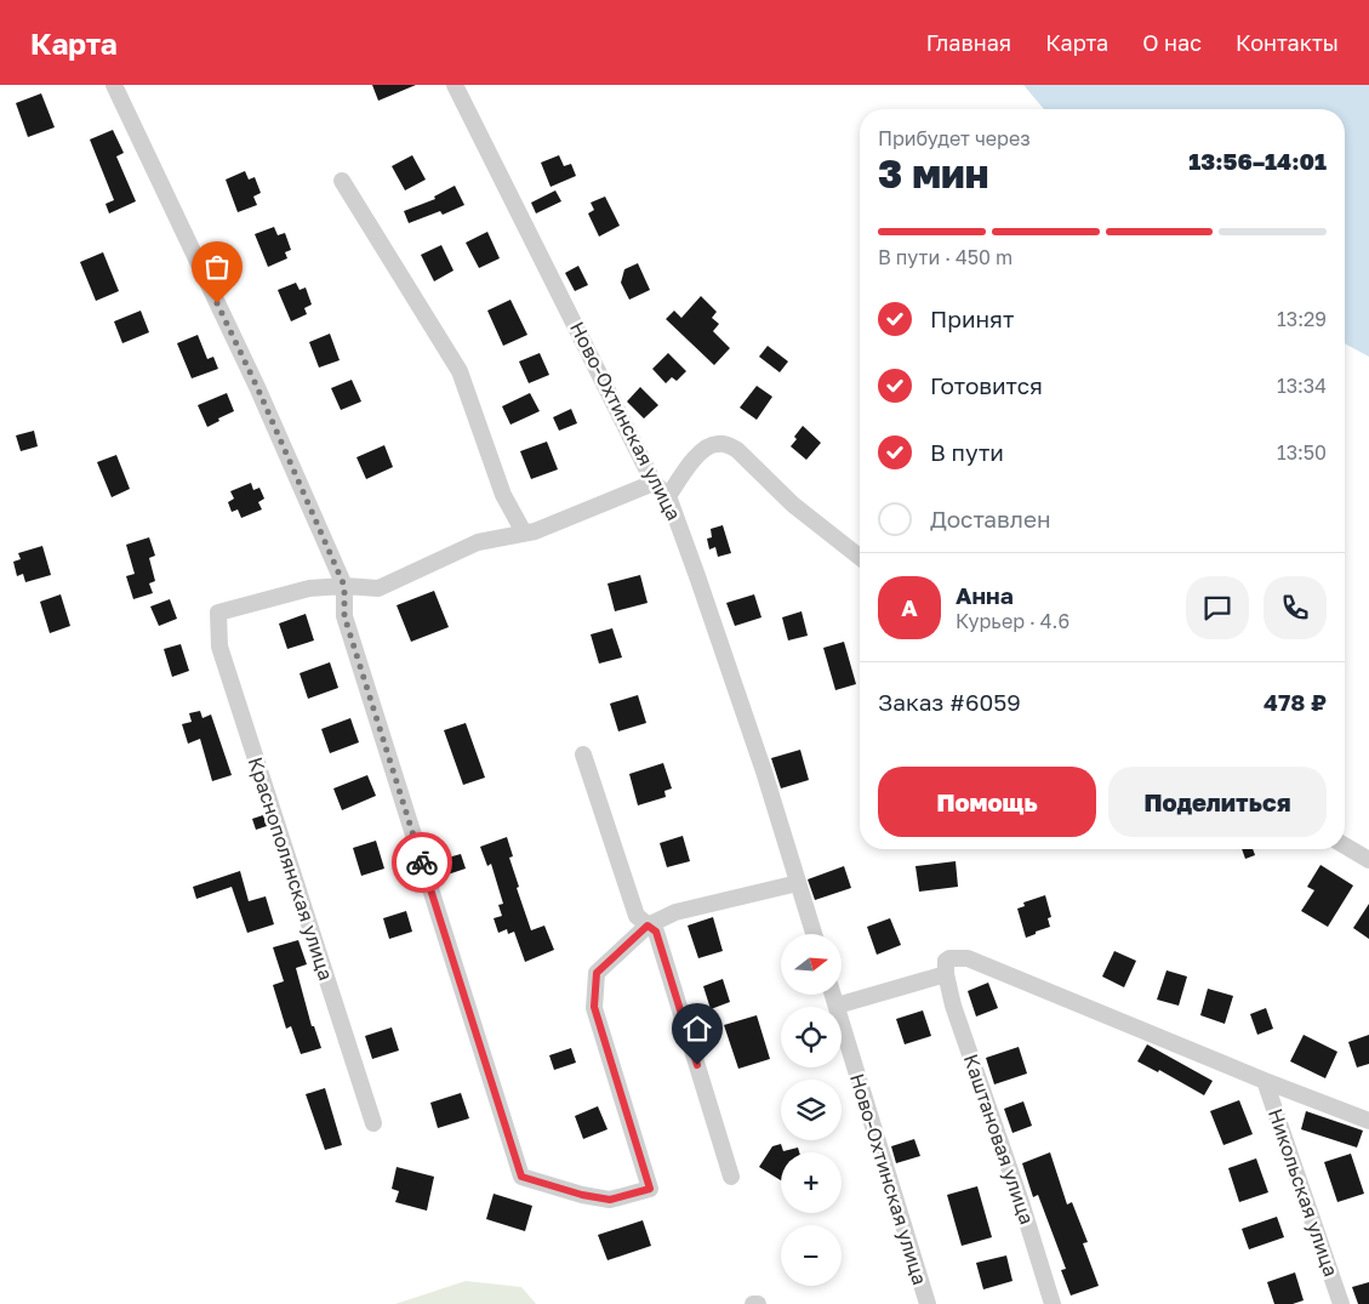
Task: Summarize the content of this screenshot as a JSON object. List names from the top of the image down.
{
  "streets": {
    "street": [
      "Ново-Охтинская улица",
      "Краснополянская улица",
      "Каштановая улица",
      "Никольская улица"
    ]
  },
  "north": "right",
  "page": {
    "header": "Карта",
    "nav": [
      "Главная",
      "Карта",
      "О нас",
      "Контакты"
    ],
    "heading": ["3 мин", "Прибудет через", "13:56–14:01"],
    "panel": [
      "Анна",
      "Курьер · 4.6",
      "Заказ #6059",
      "478 ₽"
    ],
    "bar": "В пути · 450 m",
    "list": [
      ["Принят", "13:29"],
      ["Готовится", "13:34"],
      ["В пути", "13:50"],
      "Доставлен"
    ],
    "round": "А",
    "buttons": ["Помощь", "Поделиться"],
    "map_buttons": ["+", "−"]
  }
}
